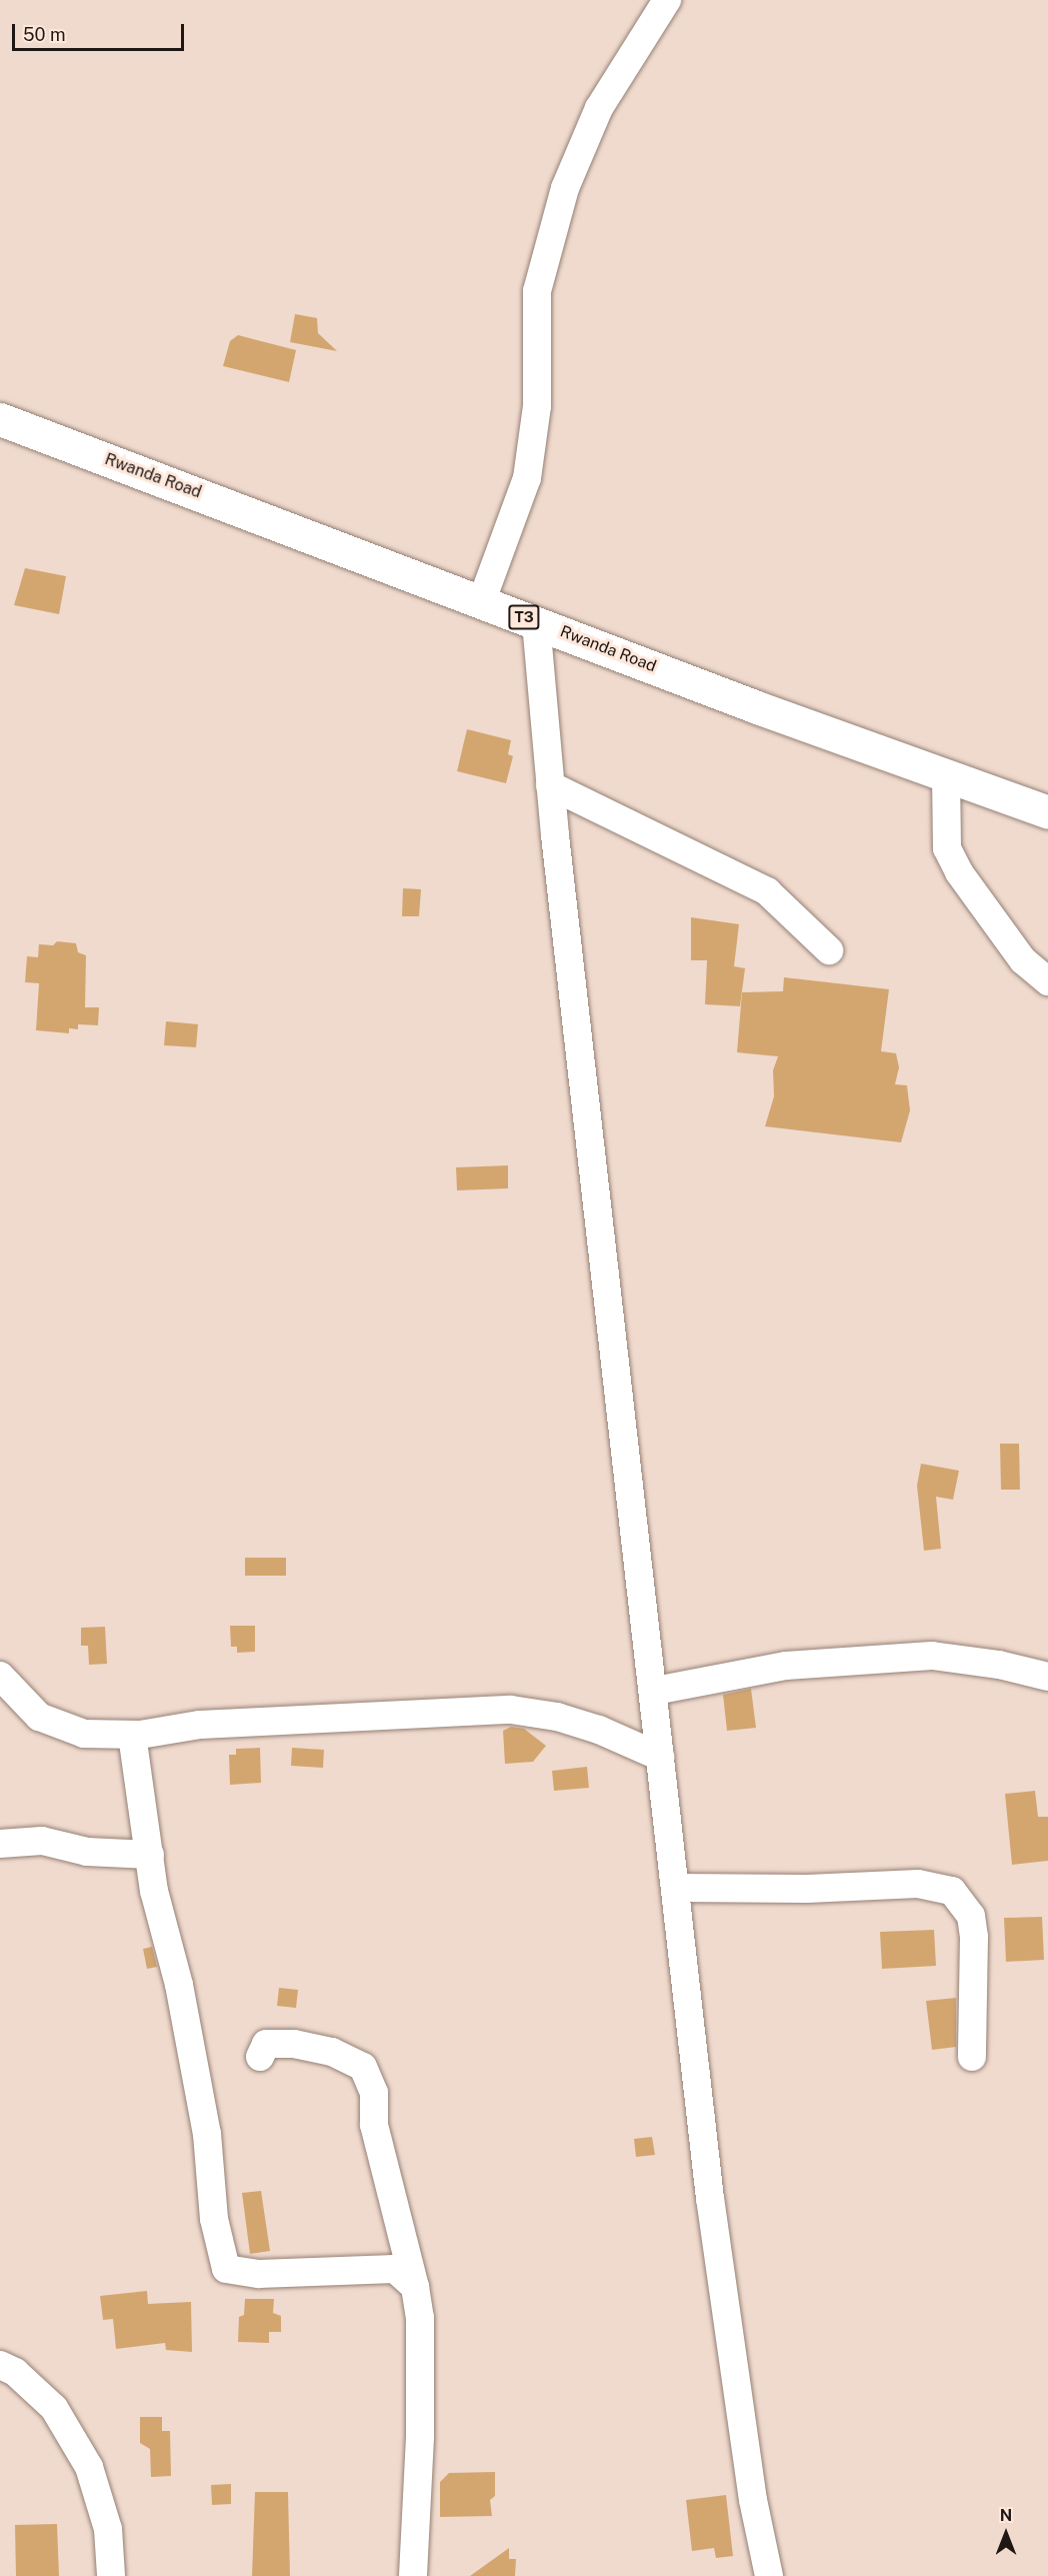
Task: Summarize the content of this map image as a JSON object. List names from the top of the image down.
{
  "streets": {
    "highway": ["Rwanda Road", "T3"]
  },
  "scale_bar": "50 m",
  "north": "top"
}
